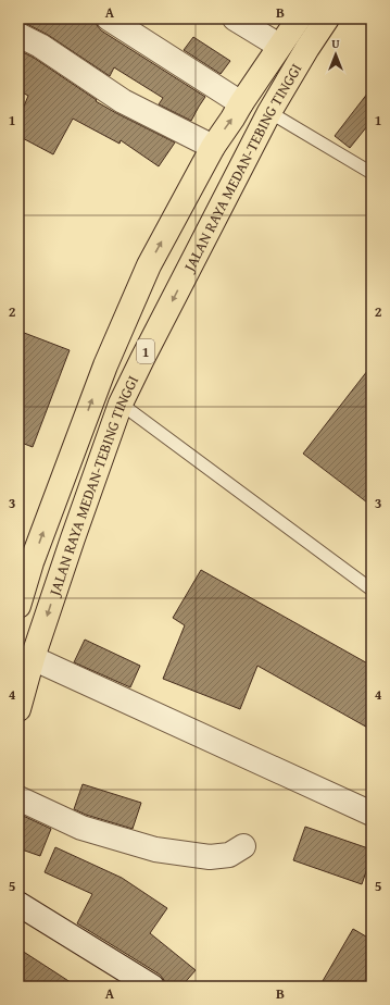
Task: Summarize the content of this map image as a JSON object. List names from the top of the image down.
{
  "streets": {
    "highway": ["JALAN RAYA MEDAN-TEBING TINGGI", "1"]
  },
  "north": "top",
  "grid": {
    "columns": ["A", "B"],
    "rows": [
      "1",
      "2",
      "3",
      "4",
      "5"
    ]
  }
}
